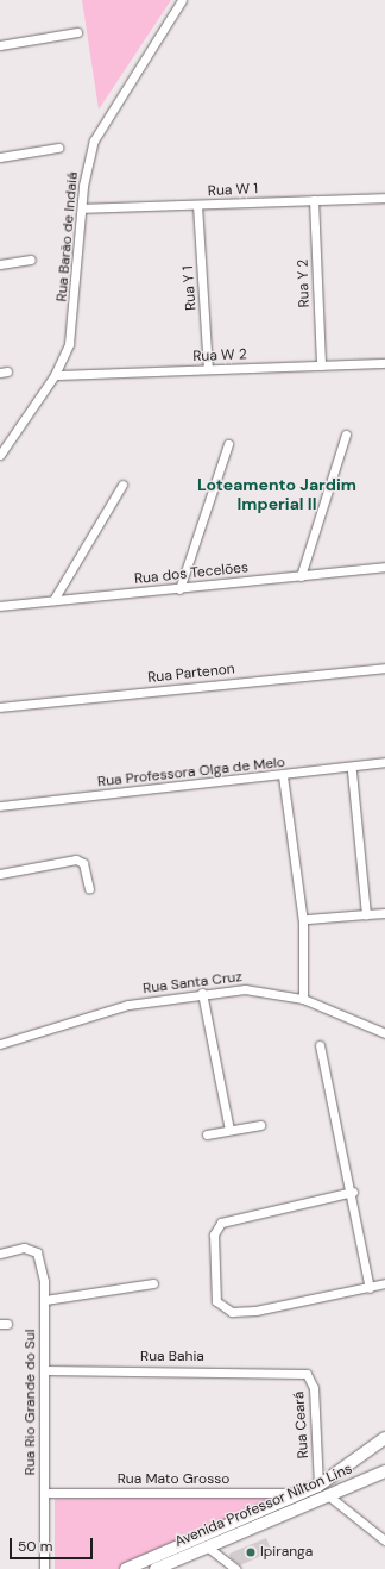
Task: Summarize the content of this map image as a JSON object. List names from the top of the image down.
{
  "streets": {
    "main road": ["Avenida Professor Nilton Lins"],
    "street": [
      "Rua W 1",
      "Rua Barão de Indaiá",
      "Rua Y 2",
      "Rua Y 1",
      "Rua W 2",
      "Rua dos Tecelões",
      "Rua Partenon",
      "Rua Professora Olga de Melo",
      "Rua Santa Cruz",
      "Rua Bahia",
      "Rua Rio Grande do Sul",
      "Rua Ceará",
      "Rua Mato Grosso"
    ]
  },
  "crossings": [
    ["Rua W 1", "Rua Barão de Indaiá"],
    ["Rua W 1", "Rua Y 2"],
    ["Rua W 1", "Rua Y 1"],
    ["Rua Barão de Indaiá", "Rua W 2"],
    ["Rua Y 2", "Rua W 2"],
    ["Rua Y 1", "Rua W 2"],
    ["Rua Bahia", "Rua Rio Grande do Sul"],
    ["Rua Bahia", "Rua Ceará"],
    ["Rua Rio Grande do Sul", "Rua Mato Grosso"],
    ["Rua Ceará", "Avenida Professor Nilton Lins"],
    ["Rua Mato Grosso", "Avenida Professor Nilton Lins"]
  ],
  "districts": ["Loteamento Jardim Imperial II"],
  "places": ["Ipiranga"],
  "scale_bar": "50 m"
}
